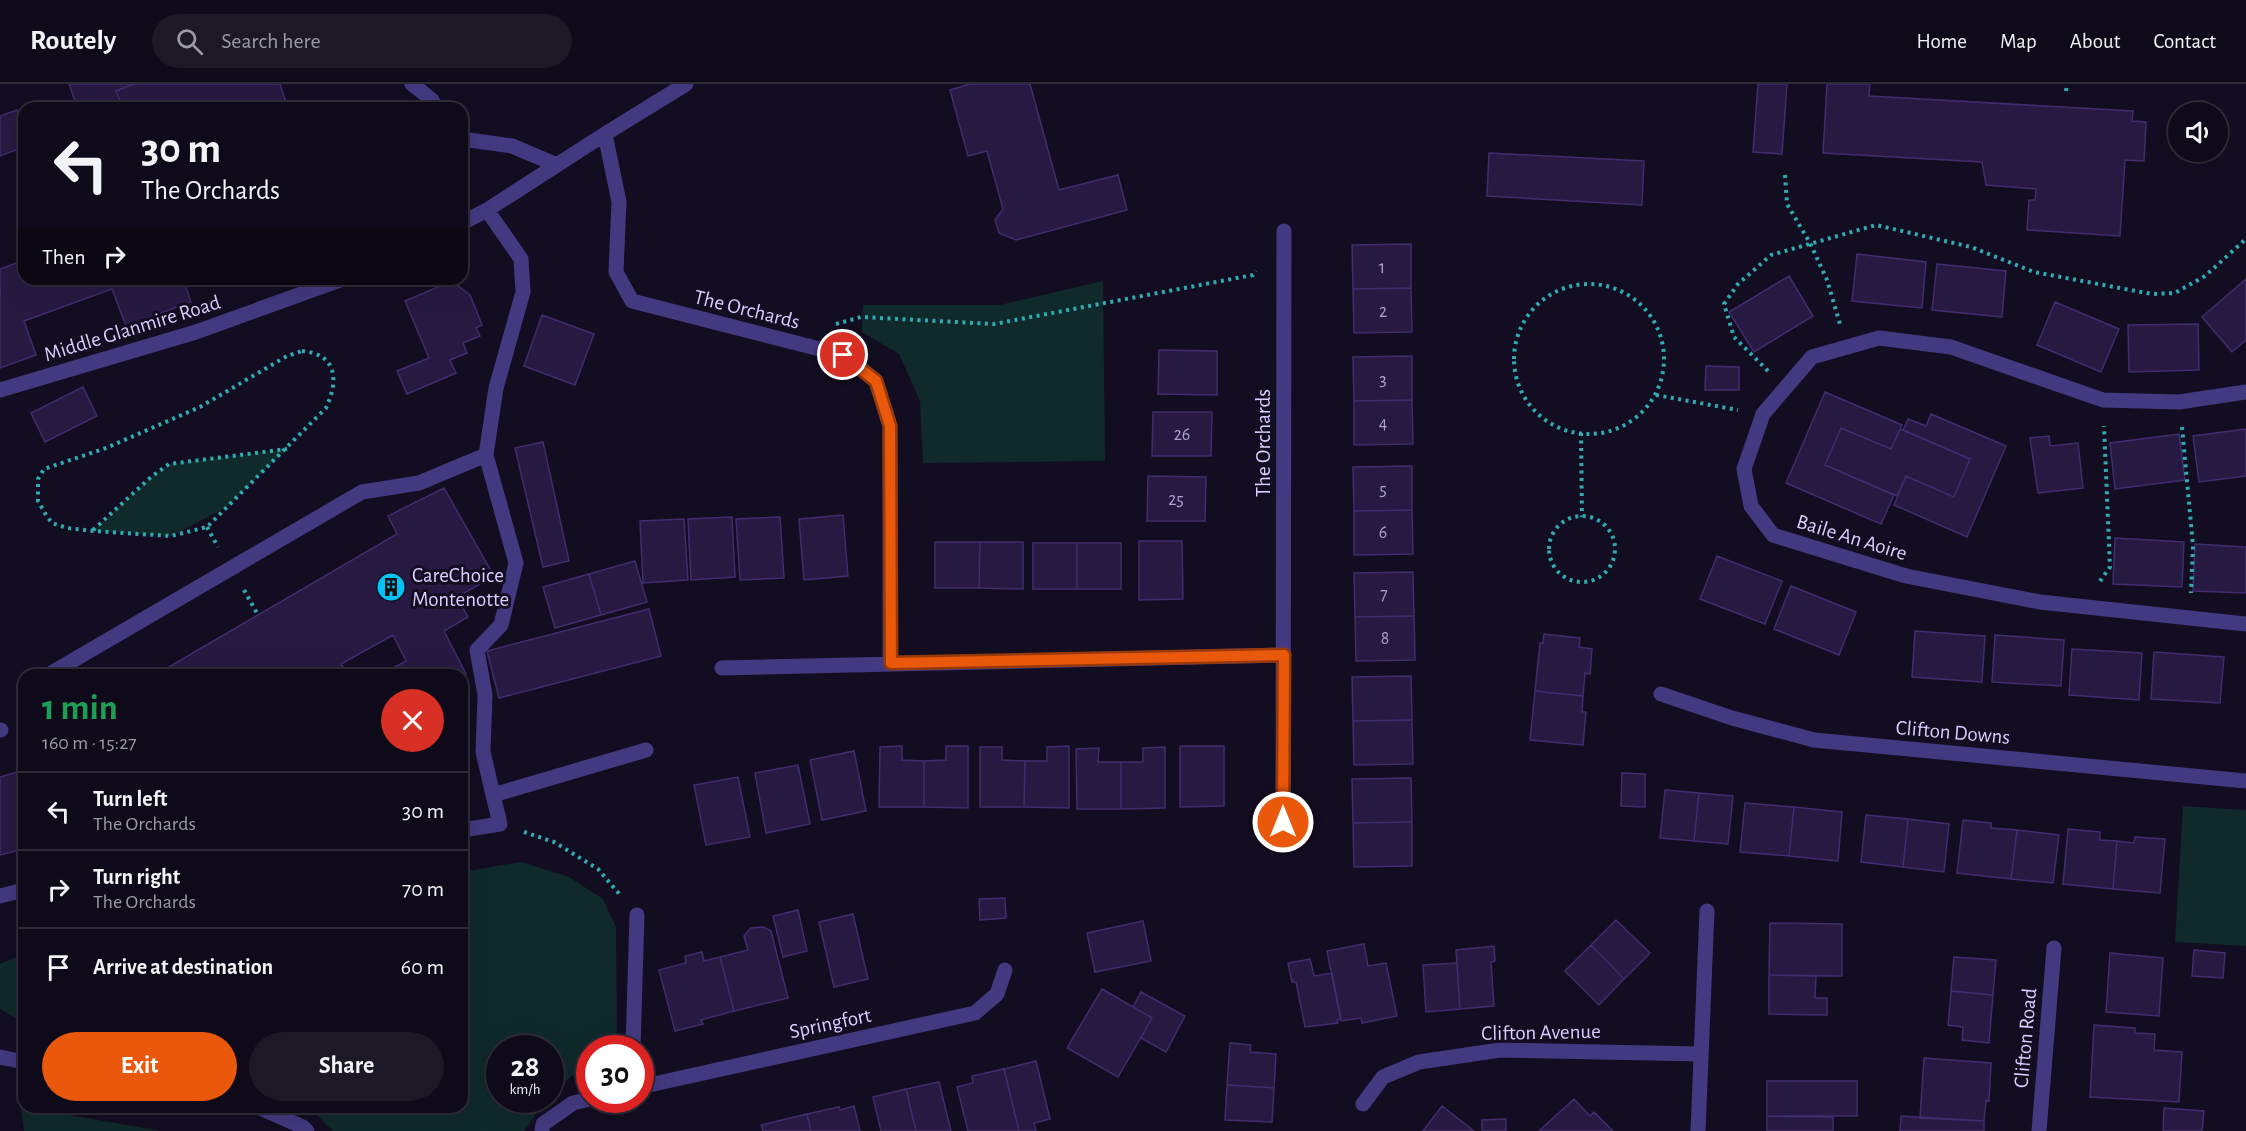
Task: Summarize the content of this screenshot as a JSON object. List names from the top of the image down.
{
  "streets": {
    "street": [
      "The Orchards",
      "Middle Glanmire Road",
      "Baile An Aoire",
      "Clifton Downs",
      "Springfort",
      "Clifton Avenue",
      "Clifton Road"
    ]
  },
  "places": {
    "building": ["CareChoice Montenotte"]
  },
  "house_numbers": [
    "1",
    "2",
    "3",
    "4",
    "26",
    "5",
    "25",
    "6",
    "7",
    "8"
  ],
  "page": {
    "header": "Routely",
    "search": "Search here",
    "nav": [
      "Home",
      "Map",
      "About",
      "Contact"
    ],
    "turn": ["30 m", "The Orchards"],
    "then": "Then",
    "heading": ["1 min", "160 m · 15:27"],
    "list": [
      {
        "name": "Turn left",
        "note": "The Orchards",
        "value": "30 m"
      },
      {
        "name": "Turn right",
        "note": "The Orchards",
        "value": "70 m"
      },
      {
        "name": "Arrive at destination",
        "value": "60 m"
      }
    ],
    "buttons": ["Exit", "Share"],
    "speed": "28 km/h",
    "limit": "30"
  }
}
